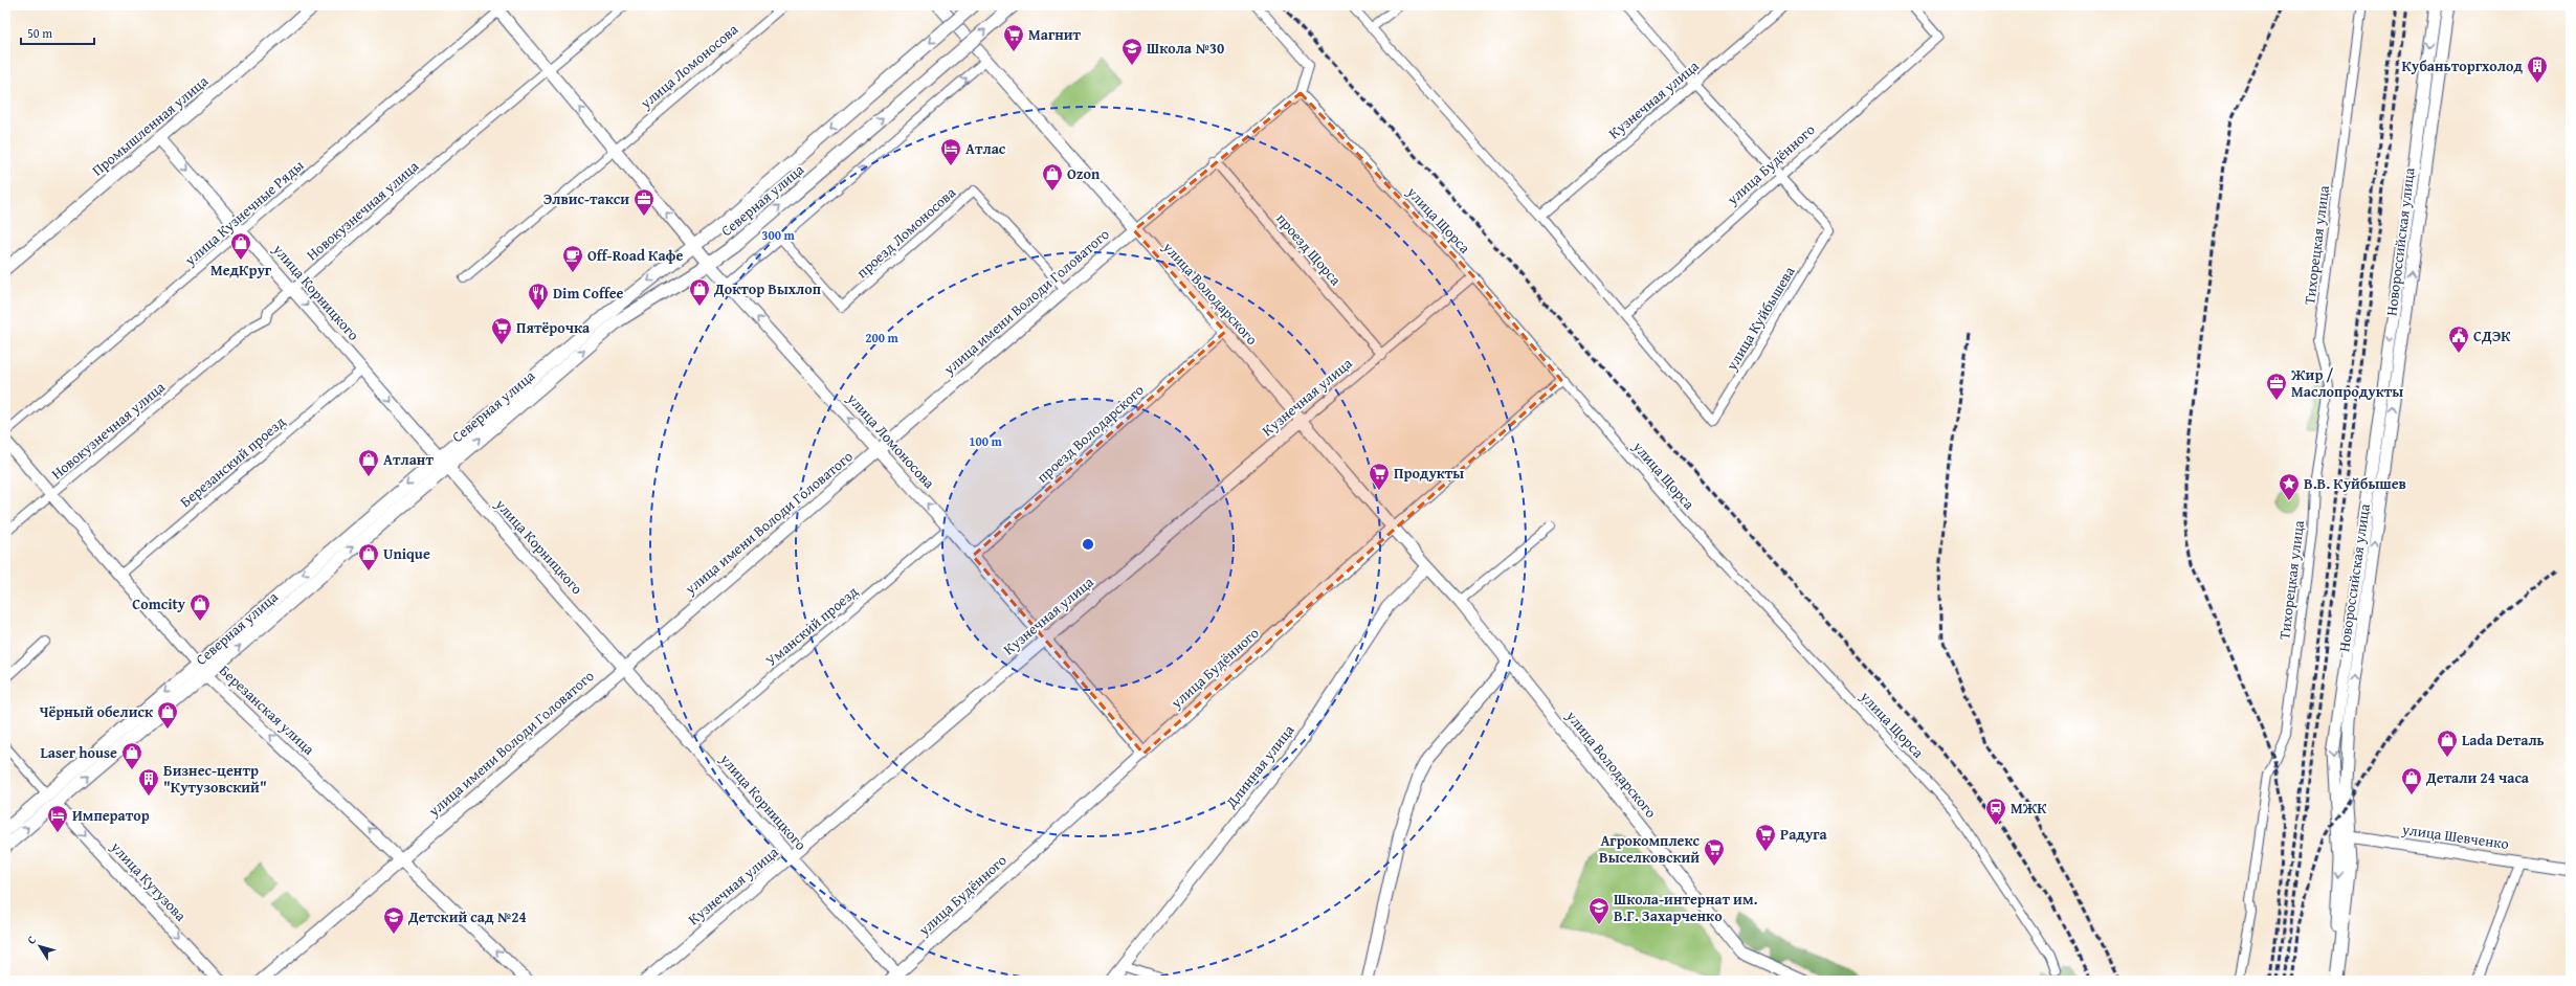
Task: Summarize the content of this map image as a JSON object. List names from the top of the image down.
{
  "streets": {
    "main road": ["Северная улица"],
    "street": [
      "улица Ломоносова",
      "Кузнечная улица",
      "Промышленная улица",
      "улица Будённого",
      "Новокузнечная улица",
      "улица Кузнечные Ряды",
      "улица Щорса",
      "проезд Ломоносова",
      "Новороссийская улица",
      "Тихорецкая улица",
      "проезд Щорса",
      "улица Корницкого",
      "улица Володарского",
      "улица имени Володи Головатого",
      "улица Куйбышева",
      "проезд Володарского",
      "Березанский проезд",
      "Уманский проезд",
      "Березанская улица",
      "Длинная улица",
      "улица Шевченко",
      "улица Кутузова"
    ]
  },
  "crossings": [
    ["улица Ломоносова", "Кузнечная улица"],
    ["улица Ломоносова", "улица Будённого"],
    ["улица Ломоносова", "Северная улица"],
    ["улица Ломоносова", "Новокузнечная улица"],
    ["улица Ломоносова", "улица Кузнечные Ряды"],
    ["улица Ломоносова", "улица имени Володи Головатого"],
    ["улица Ломоносова", "проезд Володарского"],
    ["улица Ломоносова", "Уманский проезд"],
    ["Кузнечная улица", "улица Щорса"],
    ["Кузнечная улица", "проезд Щорса"],
    ["Кузнечная улица", "улица Корницкого"],
    ["Кузнечная улица", "улица Володарского"],
    ["Промышленная улица", "улица Корницкого"],
    ["улица Будённого", "улица Щорса"],
    ["улица Будённого", "улица Корницкого"],
    ["улица Будённого", "улица Володарского"],
    ["улица Будённого", "улица Куйбышева"],
    ["Северная улица", "улица Корницкого"],
    ["Северная улица", "Березанская улица"],
    ["Северная улица", "улица Кутузова"],
    ["Новокузнечная улица", "улица Корницкого"],
    ["Новокузнечная улица", "Березанская улица"],
    ["улица Кузнечные Ряды", "улица Корницкого"],
    ["улица Щорса", "улица имени Володи Головатого"],
    ["проезд Ломоносова", "улица имени Володи Головатого"],
    ["Новороссийская улица", "улица Шевченко"],
    ["проезд Щорса", "улица имени Володи Головатого"],
    ["улица Корницкого", "улица имени Володи Головатого"],
    ["улица Корницкого", "Березанский проезд"],
    ["улица Корницкого", "Уманский проезд"],
    ["улица Володарского", "улица имени Володи Головатого"],
    ["улица Володарского", "проезд Володарского"],
    ["улица Володарского", "Длинная улица"],
    ["улица имени Володи Головатого", "Березанская улица"],
    ["Березанский проезд", "Березанская улица"]
  ],
  "one_way": ["улица Ломоносова", "Березанская улица", "улица Кутузова"],
  "places": {
    "supermarket": [
      "Магнит",
      "Пятёрочка",
      "Продукты",
      "Радуга",
      "Агрокомплекс Выселковский"
    ],
    "school or university": ["Школа №30", "Школа-интернат им. В.Г. Захарченко", "Детский сад №24"],
    "building": ["Кубаньторгхолод", "Бизнес-центр \"Кутузовский\""],
    "hotel": ["Атлас", "Император"],
    "shop": [
      "Ozon",
      "МедКруг",
      "Доктор Выхлоп",
      "Атлант",
      "Unique",
      "Comcity",
      "Чёрный обелиск",
      "Lada Dеталь",
      "Laser house",
      "Детали 24 часа"
    ],
    "office": ["Элвис-такси", "Жир / Маслопродукты"],
    "cafe": ["Off-Road Кафе"],
    "restaurant": ["Dim Coffee"],
    "public building": ["СДЭК"],
    "place": ["В.В. Куйбышев"],
    "station": ["МЖК"]
  },
  "scale_bar": "50 m",
  "north": "top left",
  "rings": ["300 m", "200 m", "100 m"]
}
